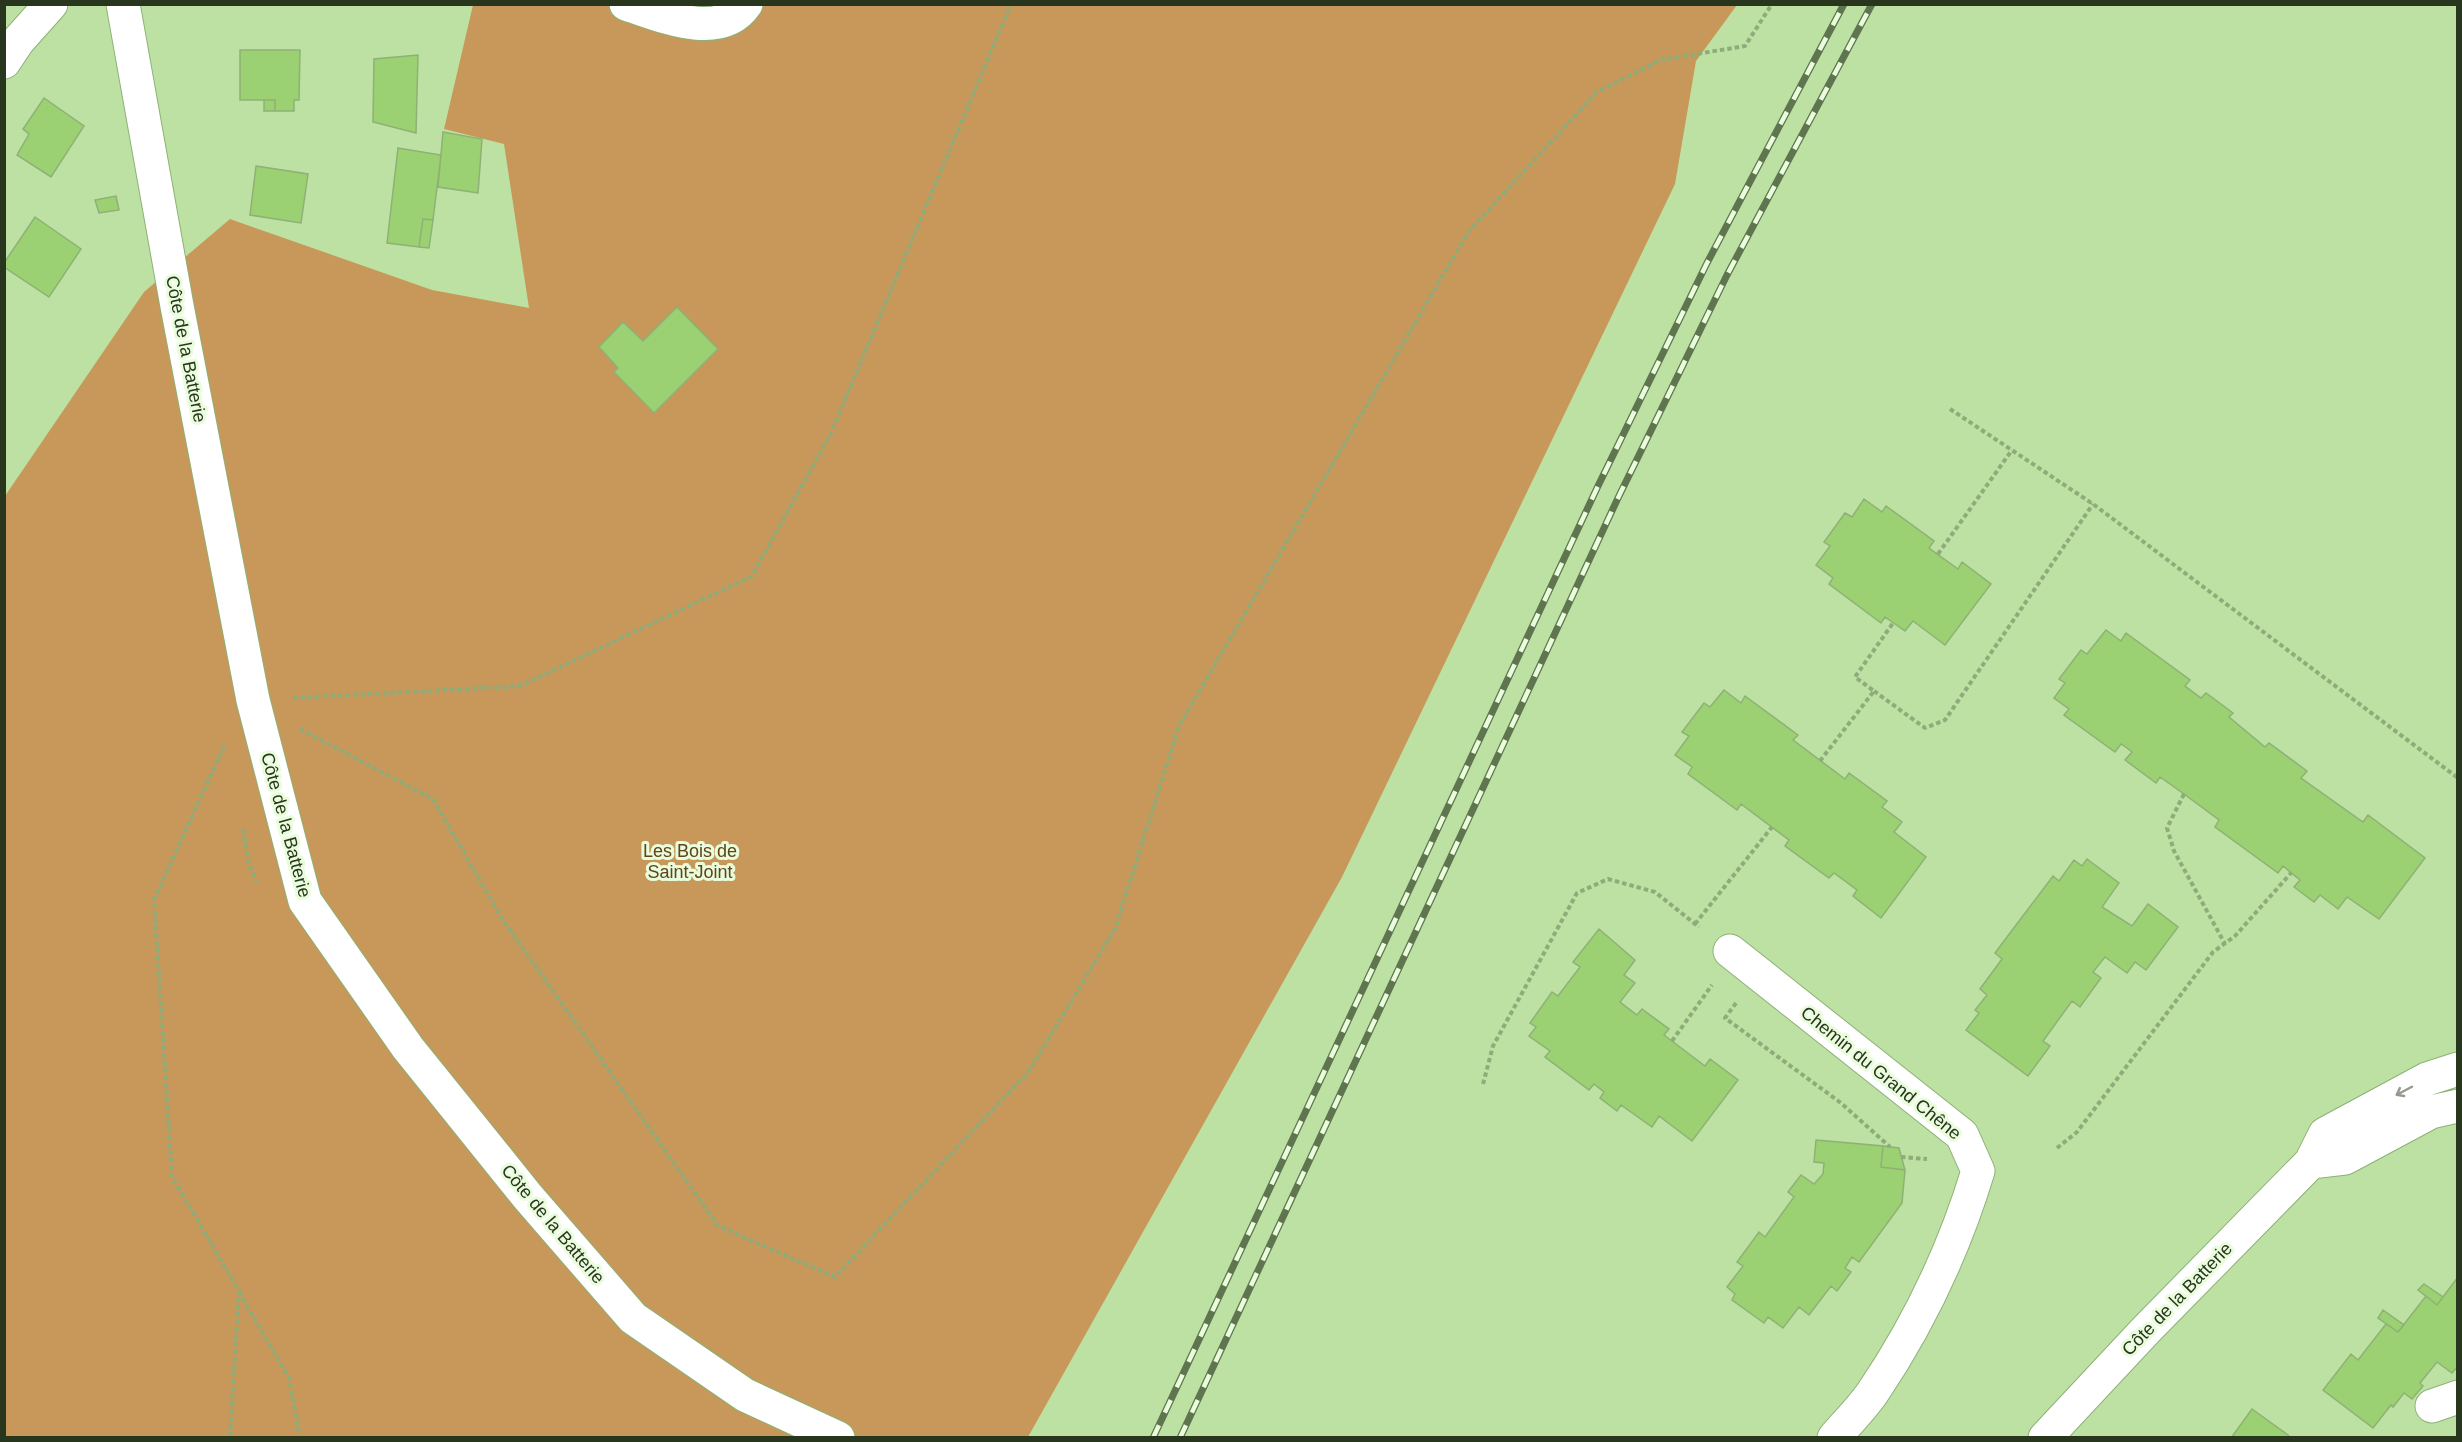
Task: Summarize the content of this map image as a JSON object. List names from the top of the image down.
{
  "streets": {
    "main road": ["Côte de la Batterie", "Chemin du Grand Chêne"]
  },
  "parks": ["Les Bois de Saint-Joint"]
}
